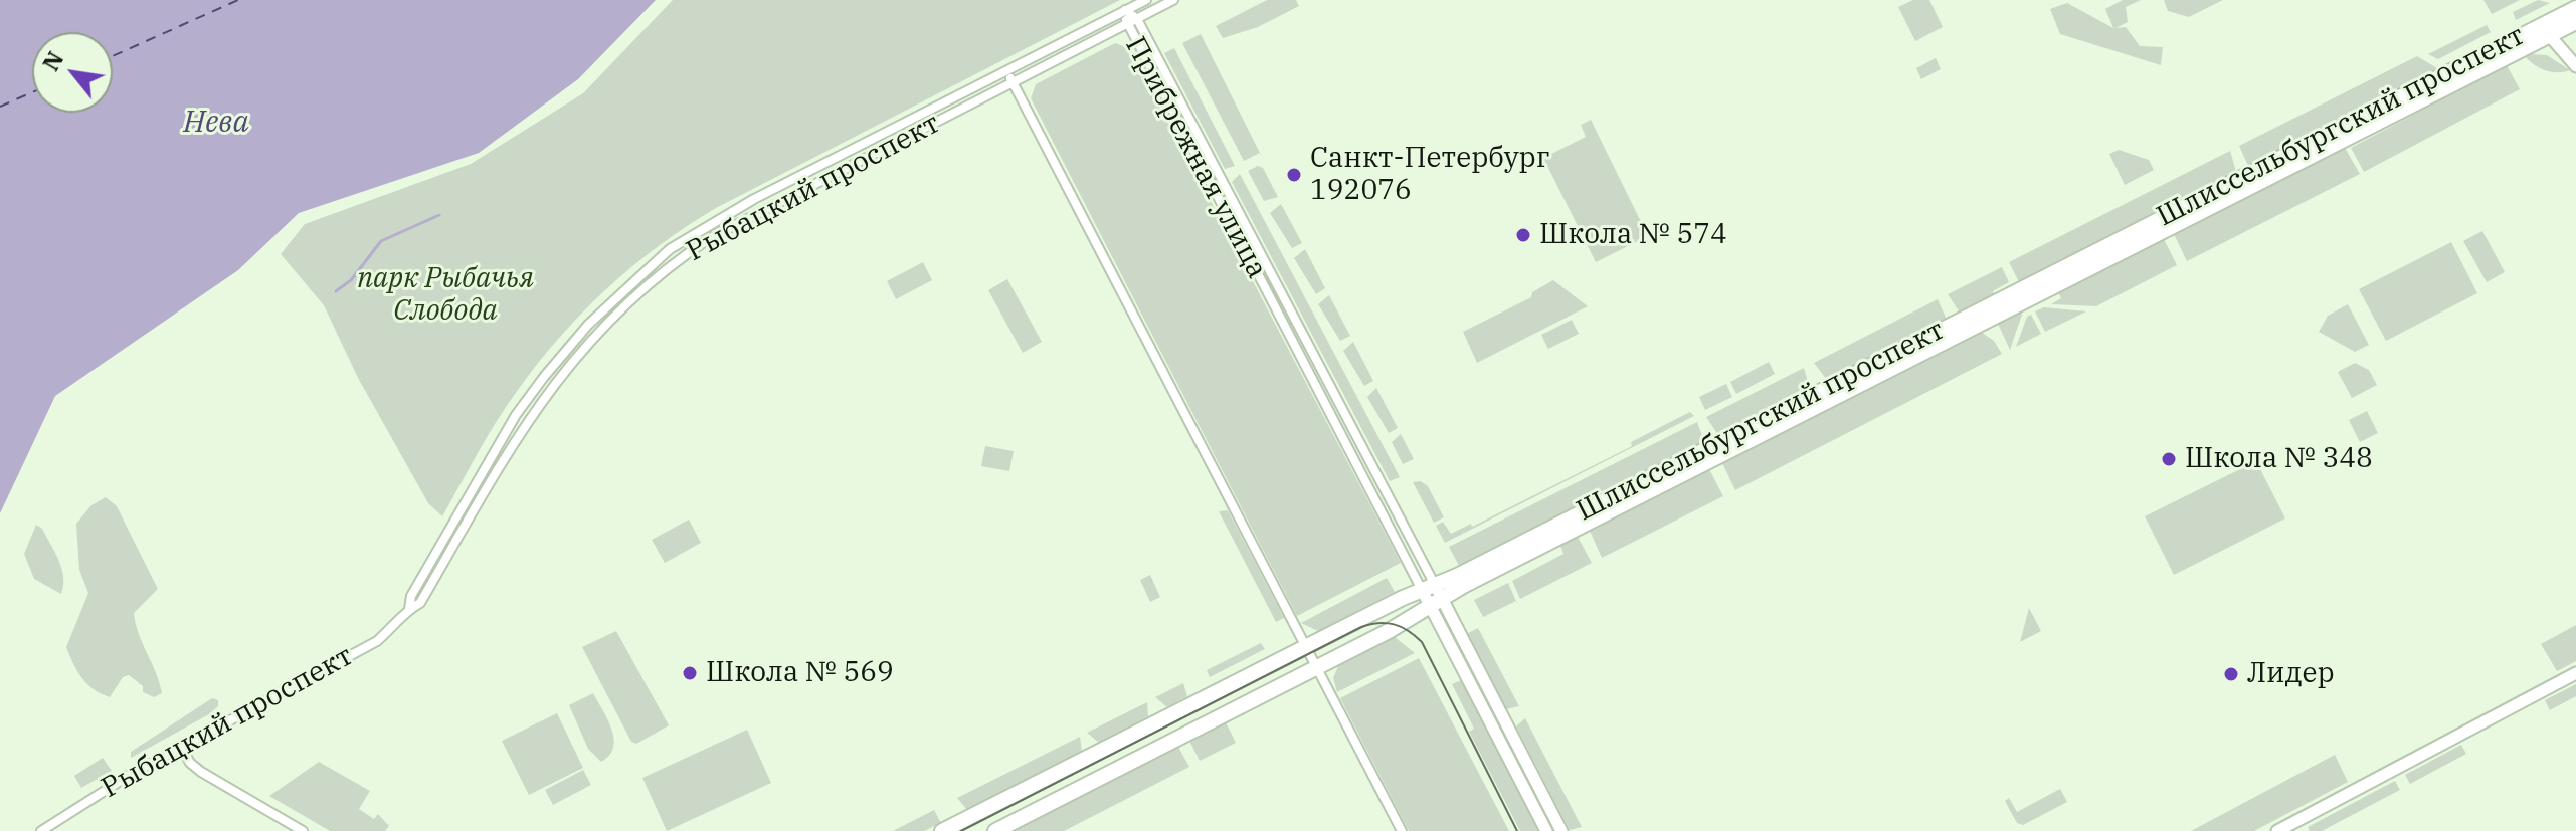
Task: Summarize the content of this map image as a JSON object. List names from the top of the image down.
{
  "streets": {
    "main road": ["Шлиссельбургский проспект"],
    "street": ["Прибрежная улица", "Рыбацкий проспект"]
  },
  "crossings": [
    ["Шлиссельбургский проспект", "Прибрежная улица"],
    ["Прибрежная улица", "Рыбацкий проспект"]
  ],
  "water": ["Нева"],
  "parks": ["парк Рыбачья Слобода"],
  "places": [
    "Санкт-Петербург 192076",
    "Школа № 574",
    "Школа № 348",
    "Школа № 569",
    "Лидер"
  ],
  "north": "top left"
}
